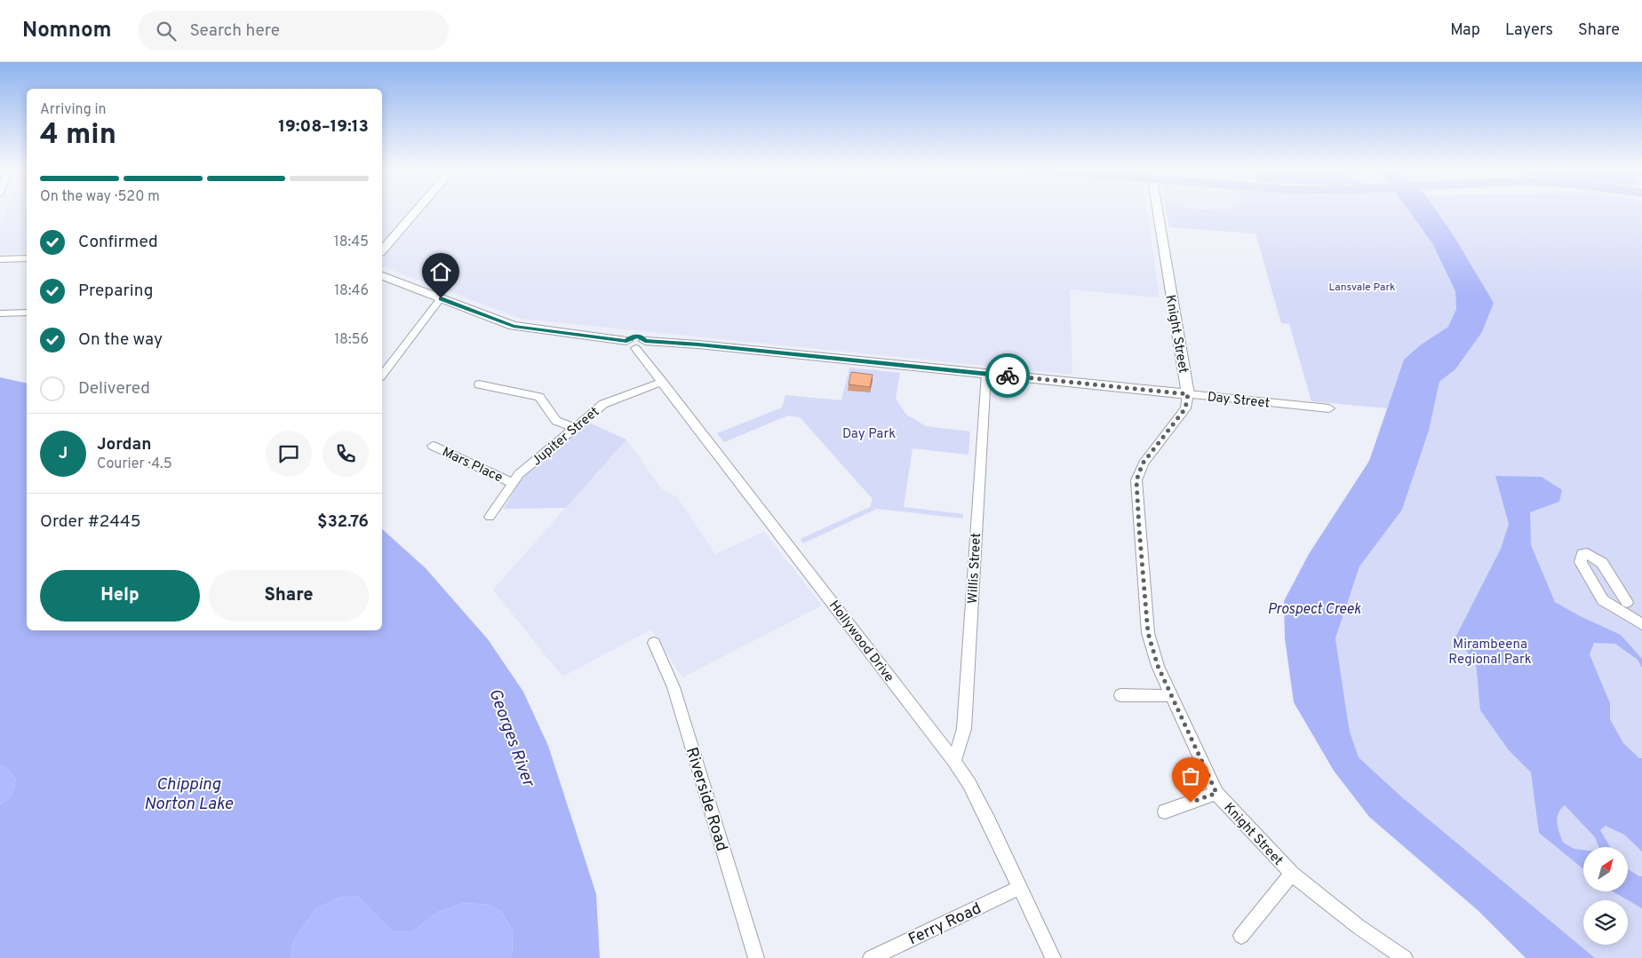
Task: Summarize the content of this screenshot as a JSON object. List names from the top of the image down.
{
  "streets": {
    "street": [
      "Knight Street",
      "Day Street",
      "Jupiter Street",
      "Mars Place",
      "Willis Street",
      "Hollywood Drive",
      "Riverside Road",
      "Ferry Road"
    ]
  },
  "crossings": [
    ["Knight Street", "Day Street"],
    ["Day Street", "Willis Street"],
    ["Day Street", "Hollywood Drive"],
    ["Jupiter Street", "Mars Place"],
    ["Jupiter Street", "Hollywood Drive"],
    ["Willis Street", "Hollywood Drive"],
    ["Hollywood Drive", "Ferry Road"]
  ],
  "water": ["Prospect Creek", "Georges River", "Chipping Norton Lake"],
  "parks": ["Lansvale Park", "Day Park", "Mirambeena Regional Park"],
  "north": "top right",
  "page": {
    "header": "Nomnom",
    "search": "Search here",
    "nav": ["Map", "Layers", "Share"],
    "heading": ["4 min", "Arriving in", "19:08–19:13"],
    "panel": [
      "Jordan",
      "Courier · 4.5",
      "Order #2445",
      "$32.76"
    ],
    "bar": "On the way · 520 m",
    "list": [
      ["Confirmed", "18:45"],
      ["Preparing", "18:46"],
      ["On the way", "18:56"],
      "Delivered"
    ],
    "round": "J",
    "buttons": ["Help", "Share"]
  }
}
